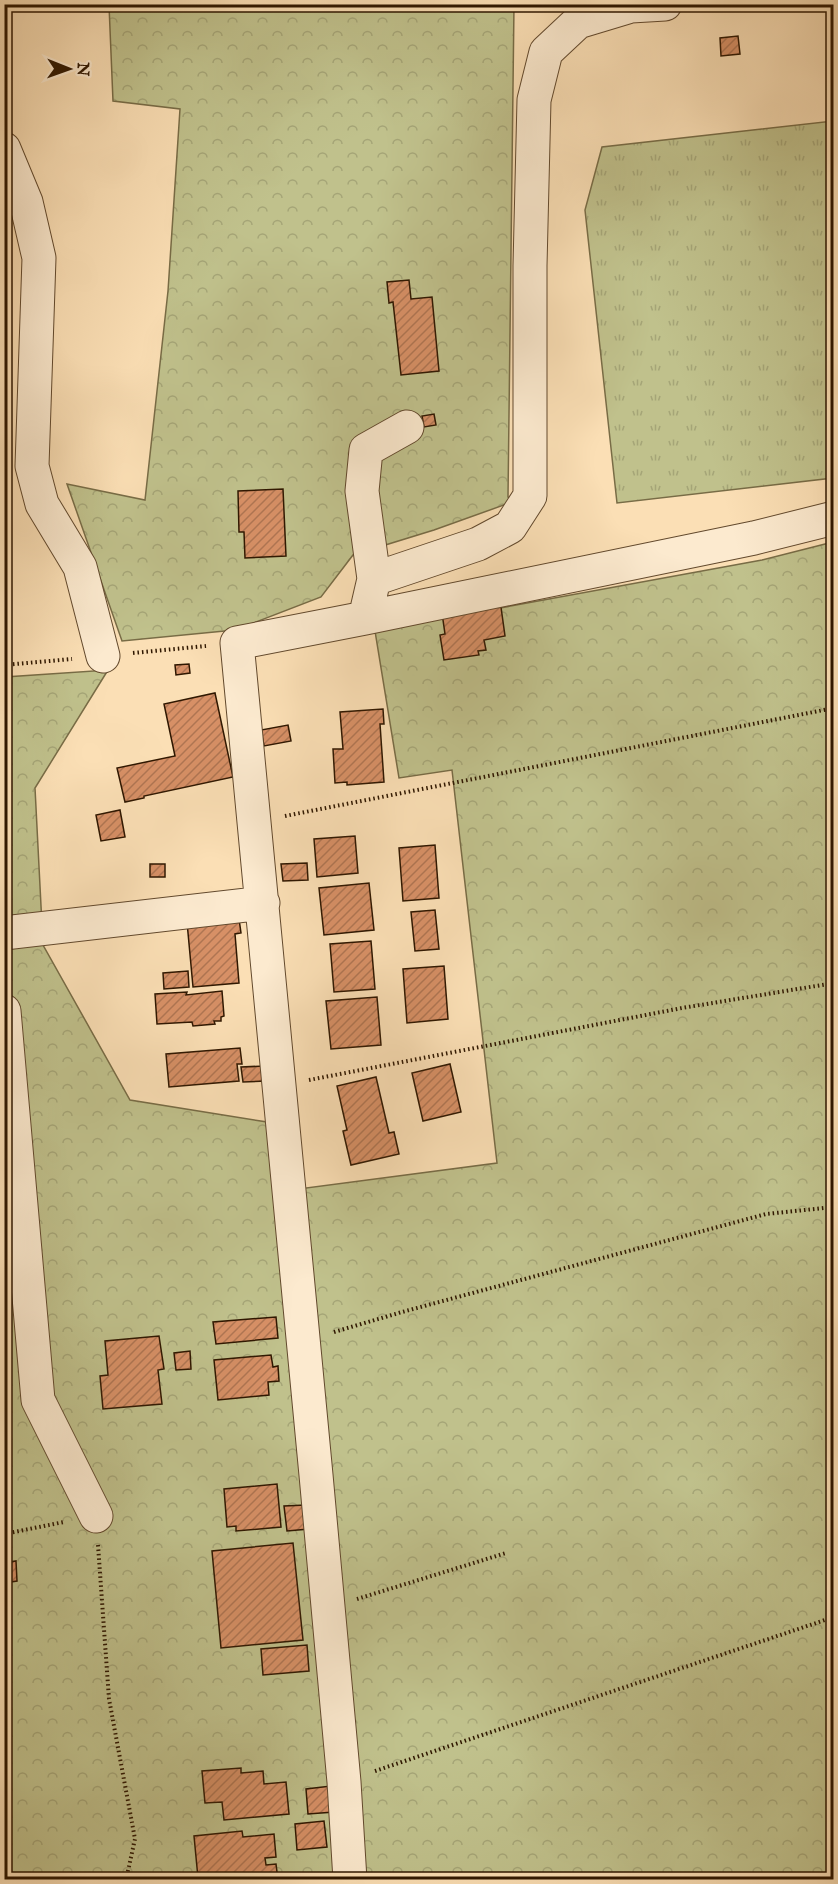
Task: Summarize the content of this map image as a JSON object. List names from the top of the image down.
{
  "north": "right"
}
